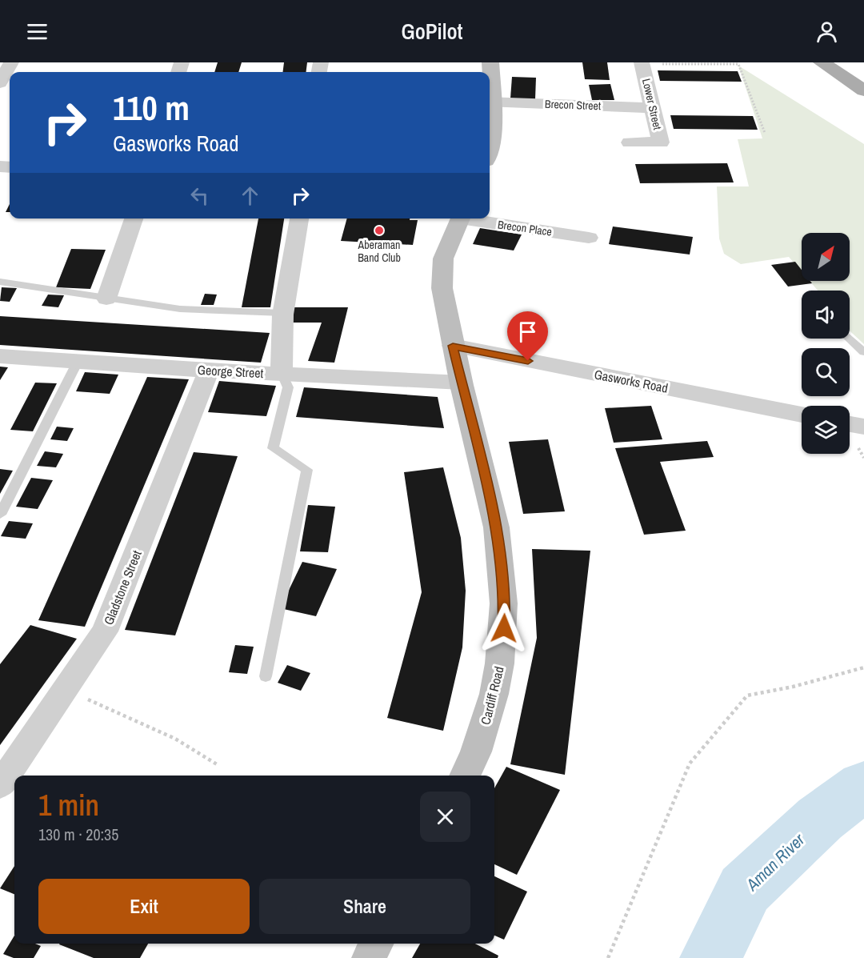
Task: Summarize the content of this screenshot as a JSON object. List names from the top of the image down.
{
  "streets": {
    "main road": ["Cardiff Road"],
    "street": [
      "Lower Street",
      "Brecon Street",
      "Brecon Place",
      "George Street",
      "Gasworks Road",
      "Gladstone Street"
    ]
  },
  "crossings": [
    ["Lower Street", "Brecon Street"],
    ["George Street", "Gladstone Street"],
    ["George Street", "Cardiff Road"],
    ["Gasworks Road", "Cardiff Road"]
  ],
  "water": ["Aman River"],
  "places": ["Aberaman Band Club"],
  "north": "top right",
  "page": {
    "header": "GoPilot",
    "turn": ["110 m", "Gasworks Road"],
    "heading": ["1 min", "130 m · 20:35"],
    "buttons": ["Exit", "Share"]
  }
}
